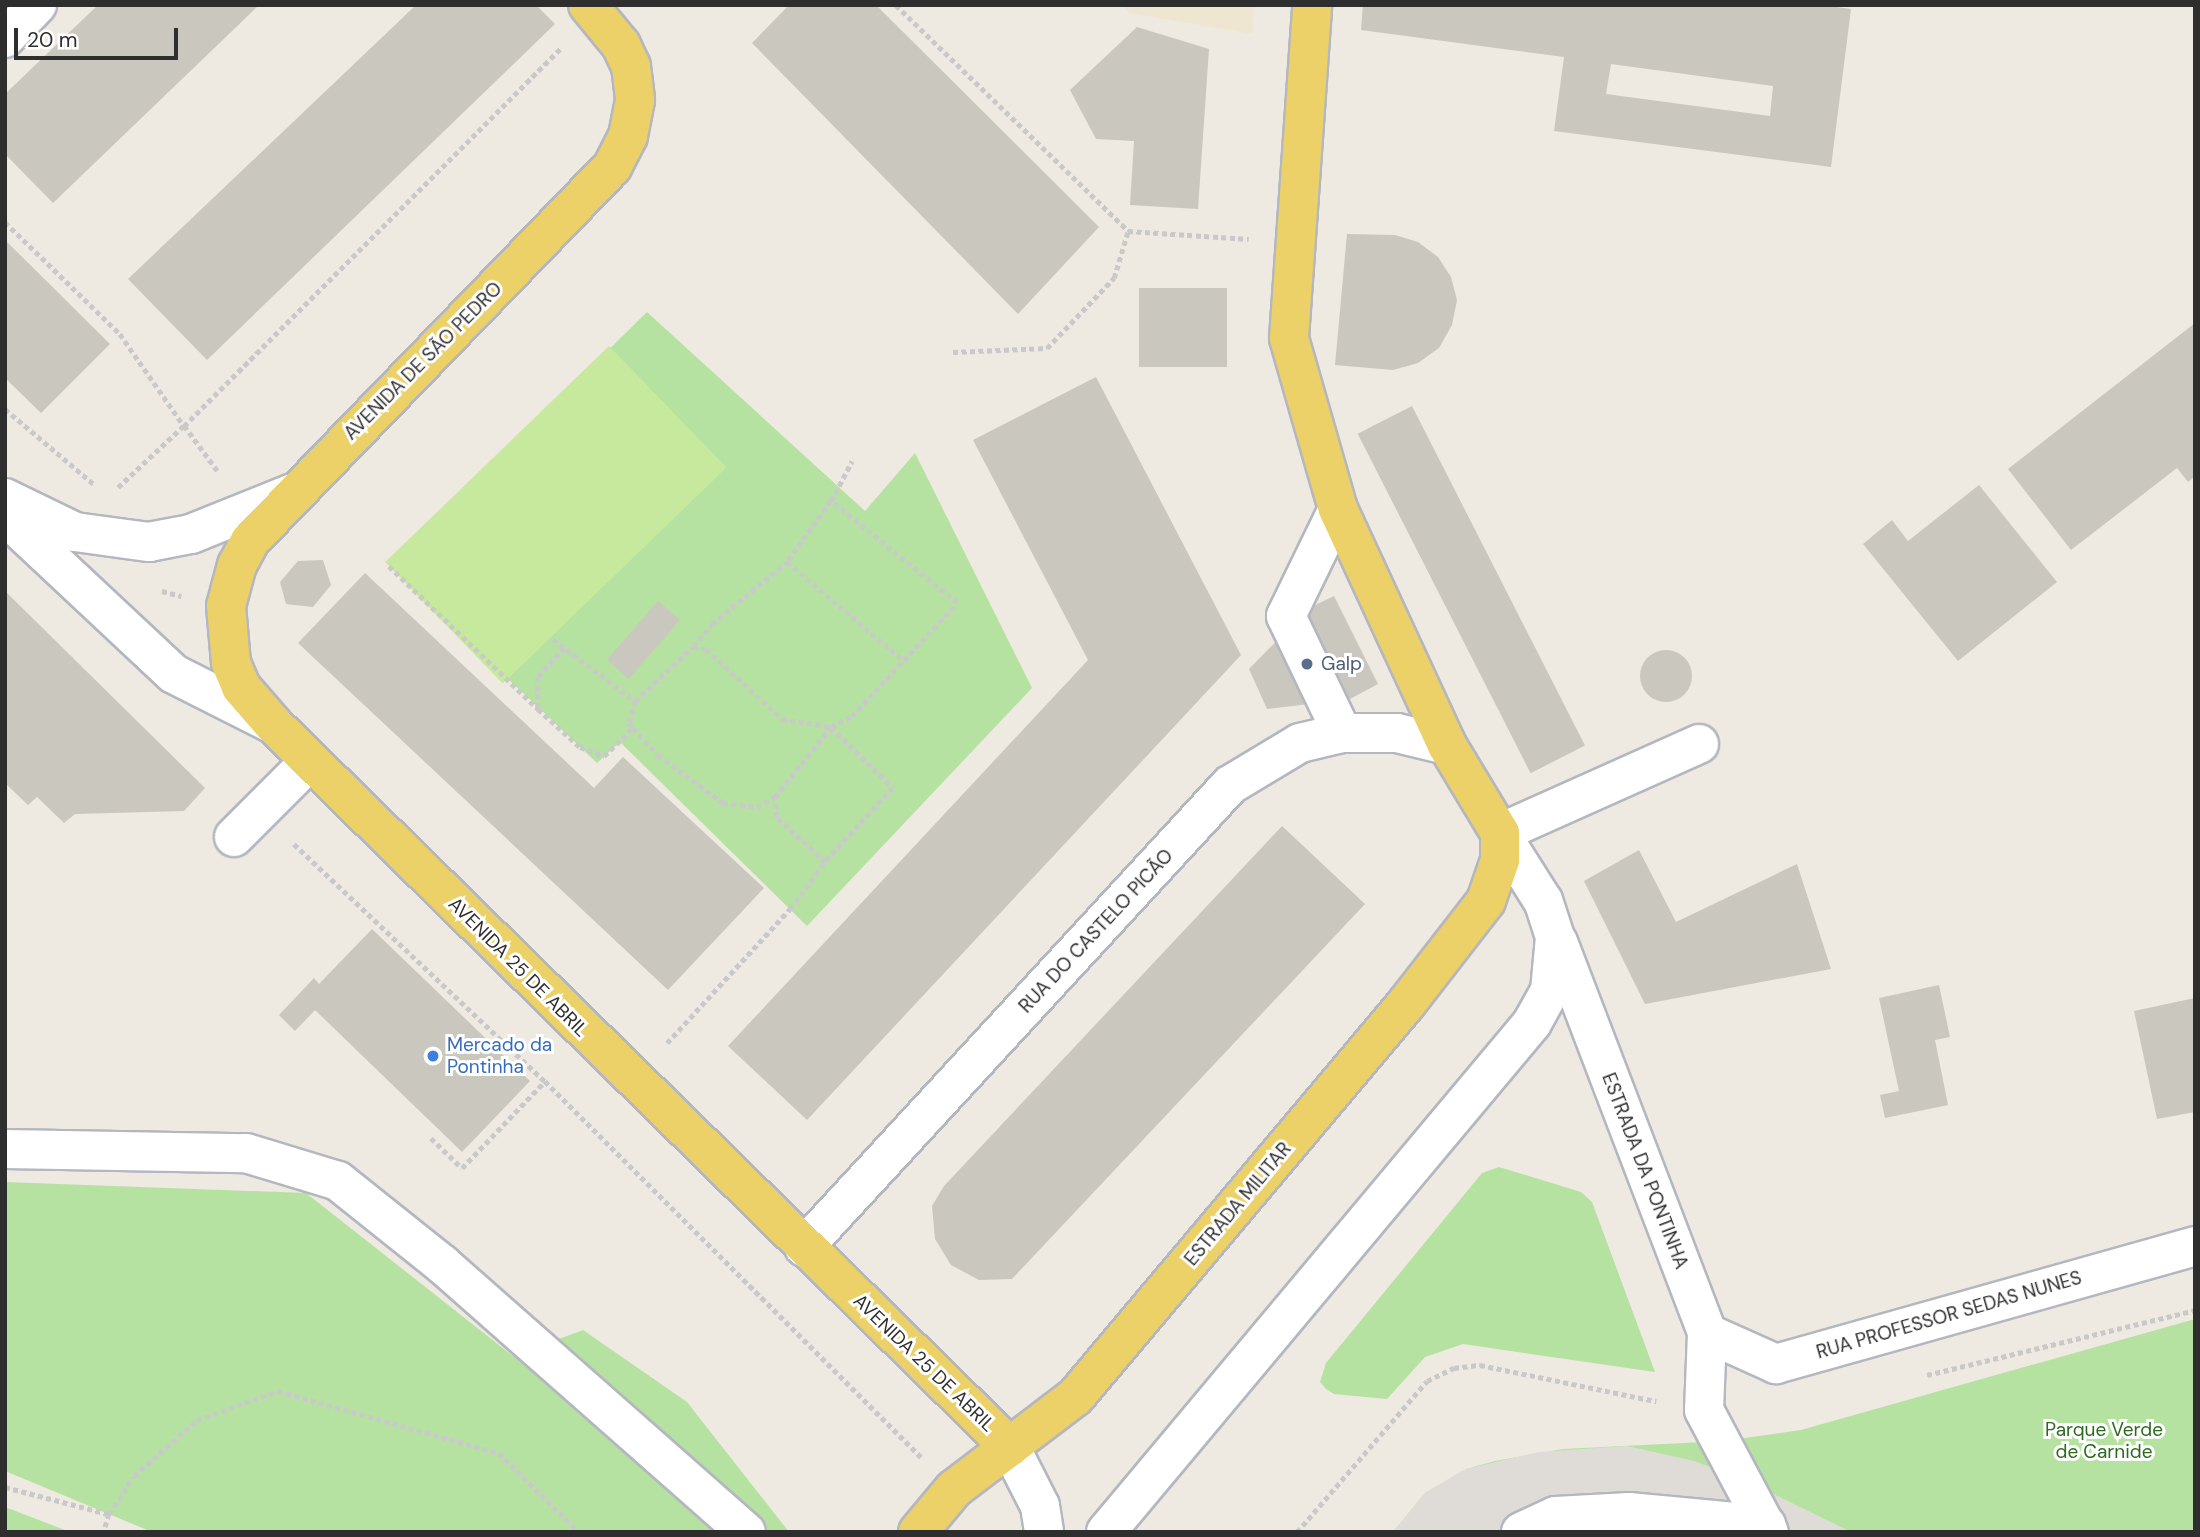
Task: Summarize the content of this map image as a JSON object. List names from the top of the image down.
{
  "streets": {
    "main road": ["AVENIDA DE SÃO PEDRO", "AVENIDA 25 DE ABRIL", "ESTRADA MILITAR"],
    "street": ["RUA DO CASTELO PICÃO", "ESTRADA DA PONTINHA", "RUA PROFESSOR SEDAS NUNES"]
  },
  "crossings": [
    ["AVENIDA DE SÃO PEDRO", "AVENIDA 25 DE ABRIL"],
    ["RUA DO CASTELO PICÃO", "AVENIDA 25 DE ABRIL"],
    ["AVENIDA 25 DE ABRIL", "ESTRADA MILITAR"],
    ["ESTRADA DA PONTINHA", "ESTRADA MILITAR"],
    ["ESTRADA DA PONTINHA", "RUA PROFESSOR SEDAS NUNES"]
  ],
  "parks": ["Parque Verde de Carnide"],
  "places": ["Galp", "Mercado da Pontinha"],
  "scale_bar": "20 m"
}
